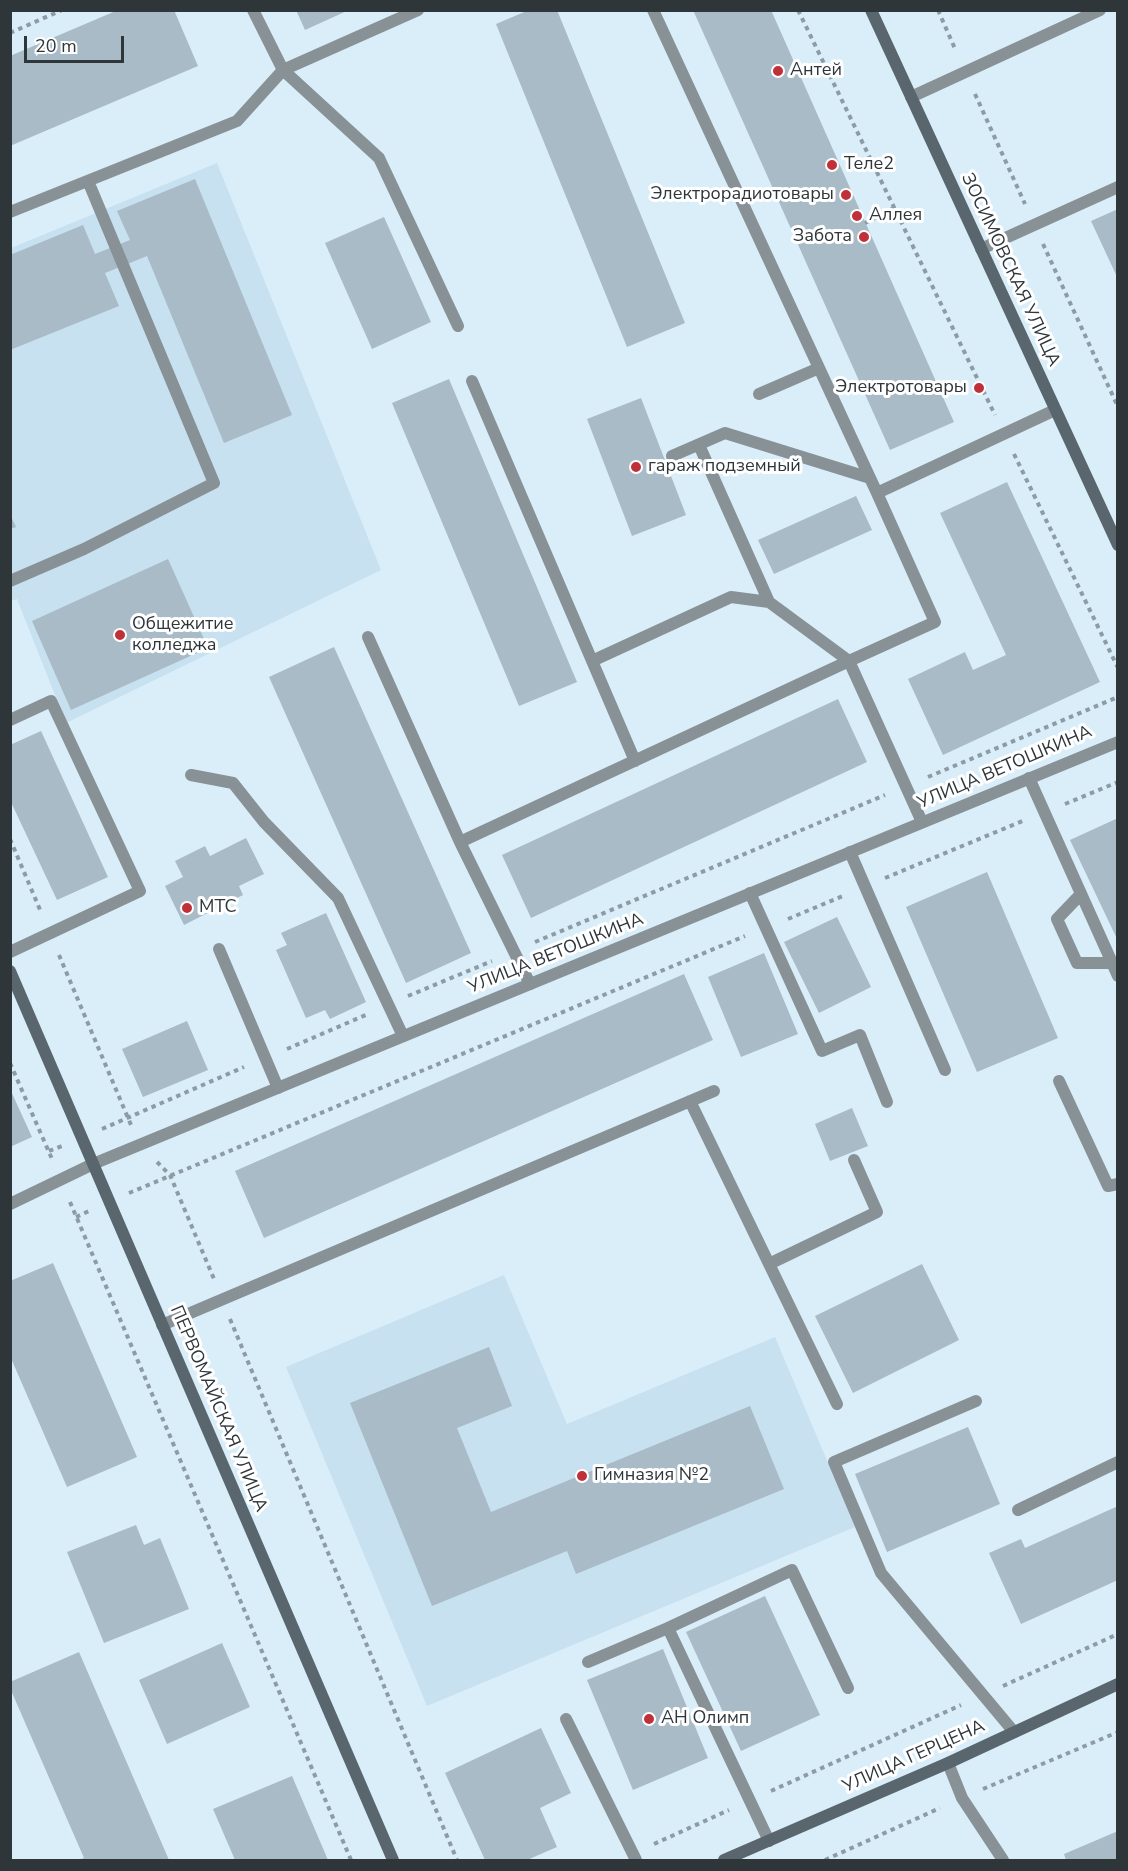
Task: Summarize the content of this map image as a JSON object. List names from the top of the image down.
{
  "streets": {
    "street": [
      "ЗОСИМОВСКАЯ УЛИЦА",
      "УЛИЦА ВЕТОШКИНА",
      "ПЕРВОМАЙСКАЯ УЛИЦА",
      "УЛИЦА ГЕРЦЕНА"
    ]
  },
  "crossings": [
    ["УЛИЦА ВЕТОШКИНА", "ПЕРВОМАЙСКАЯ УЛИЦА"]
  ],
  "places": [
    "Антей",
    "Теле2",
    "Электрорадиотовары",
    "Аллея",
    "Забота",
    "Электротовары",
    "гараж подземный",
    "Общежитие колледжа",
    "МТС",
    "Гимназия №2",
    "АН Олимп"
  ],
  "scale_bar": "20 m"
}
